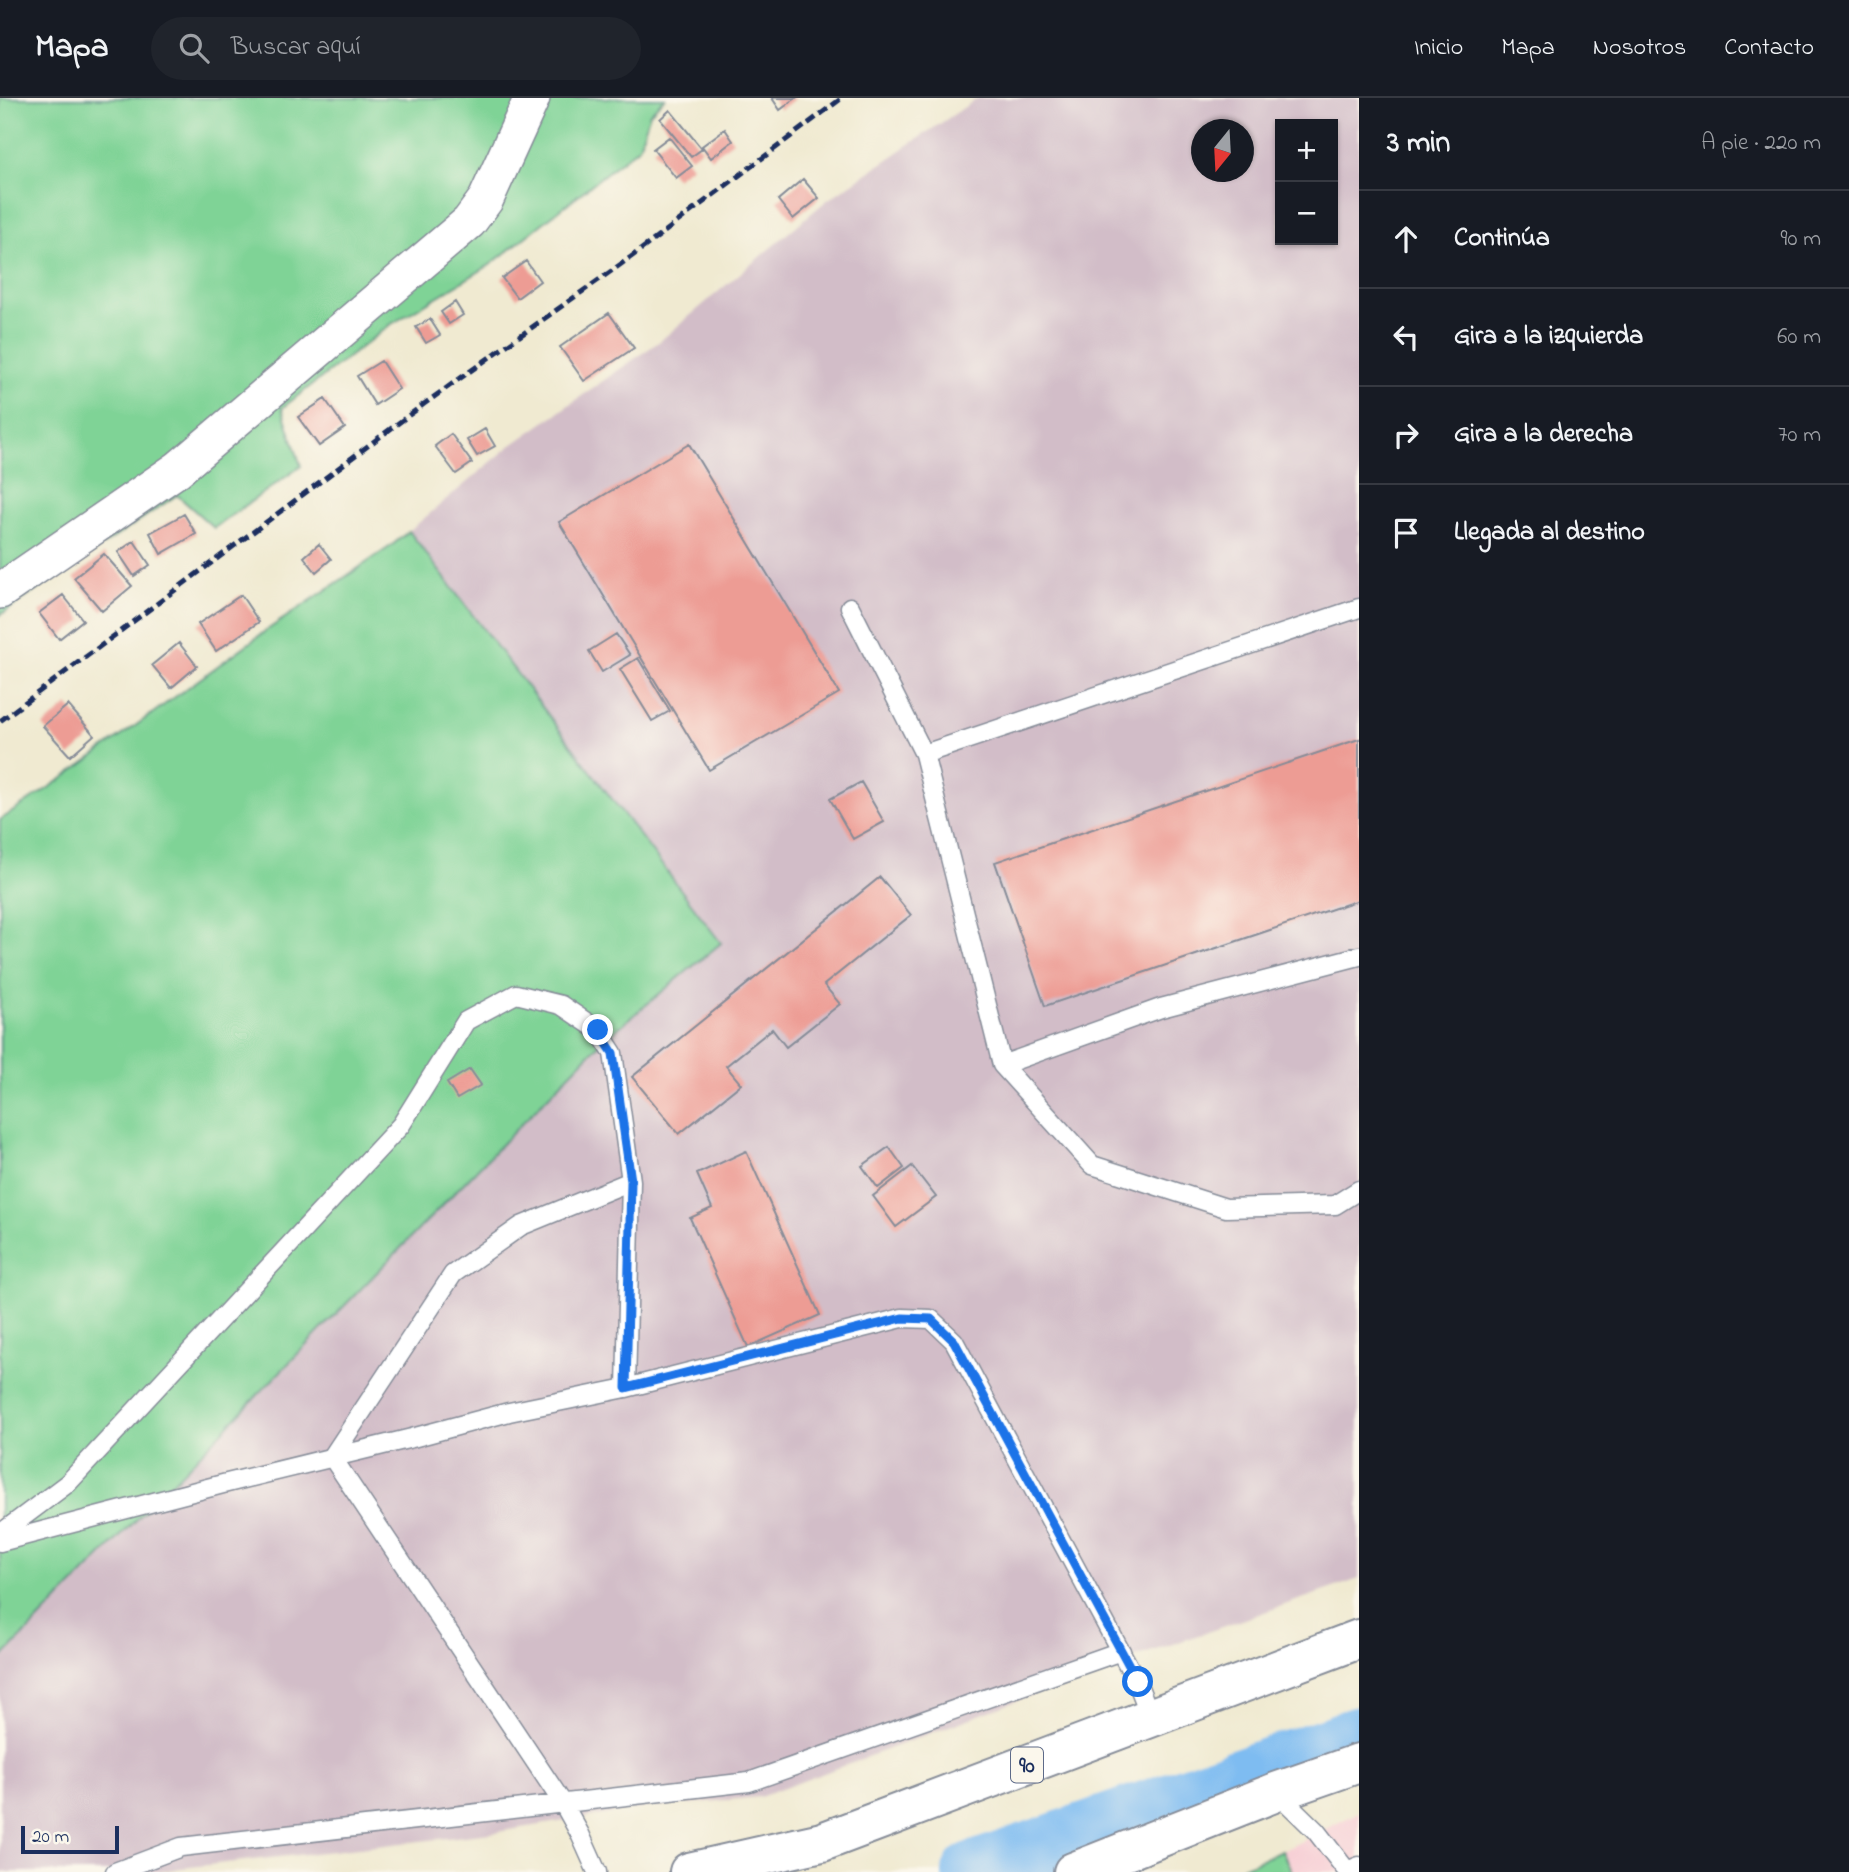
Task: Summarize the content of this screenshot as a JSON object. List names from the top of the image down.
{
  "streets": {
    "highway": ["90"]
  },
  "scale_bar": "20 m",
  "north": "bottom",
  "page": {
    "header": "Mapa",
    "search": "Buscar aquí",
    "nav": [
      "Inicio",
      "Mapa",
      "Nosotros",
      "Contacto"
    ],
    "heading": ["3 min", "A pie · 220 m"],
    "map_buttons": ["+", "−"],
    "list": [
      ["Continúa", "90 m"],
      ["Gira a la izquierda", "60 m"],
      ["Gira a la derecha", "70 m"],
      "Llegada al destino"
    ],
    "scale": "20 m"
  }
}
